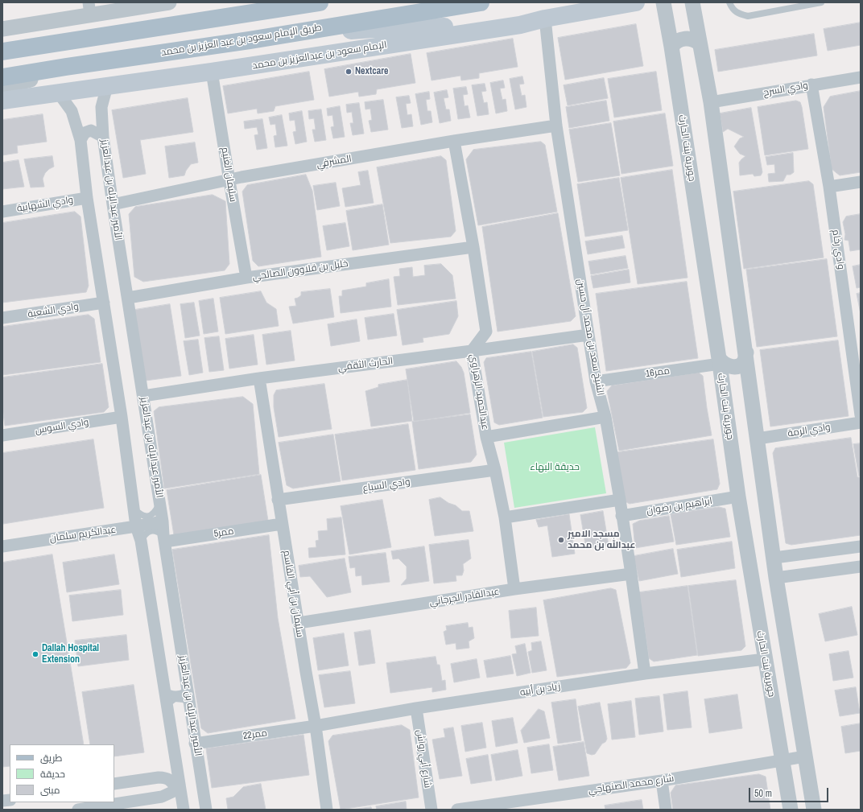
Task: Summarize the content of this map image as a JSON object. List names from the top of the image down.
{
  "streets": {
    "main road": ["طريق الإمام سعود بن عبد العزيز بن محمد", "الإمام سعود بن عبدالعزيز بن محمد"],
    "street": [
      "وادي السرح",
      "جويرية بنت الحارث",
      "المشرفي",
      "سليمان الغنيم",
      "الأمير عبدالإله بن عبدالعزيز",
      "وادي الشهابية",
      "وادي رخام",
      "خليل بن قلاوون الصالحي",
      "وادي الشعبة",
      "الشيخ سعد بن محمد آل حسين",
      "الحارث الثقفي",
      "ممر16",
      "عبدالحميد الزهراوي",
      "وادي السوس",
      "وادي الرمة",
      "وادي السباع",
      "ابراهيم بن رضوان",
      "ممر5",
      "عبدالكريم سلمان",
      "سليمان بن أبي القاسم",
      "عبدالقادر الجرجاني",
      "زياد بن أبيه",
      "ممر22",
      "شارع أبي رواش",
      "شارع محمد الصنهاجي"
    ]
  },
  "crossings": [
    ["الإمام سعود بن عبدالعزيز بن محمد", "سليمان الغنيم"],
    ["الإمام سعود بن عبدالعزيز بن محمد", "الأمير عبدالإله بن عبدالعزيز"],
    ["الإمام سعود بن عبدالعزيز بن محمد", "الشيخ سعد بن محمد آل حسين"],
    ["وادي السرح", "وادي رخام"],
    ["جويرية بنت الحارث", "ممر16"],
    ["جويرية بنت الحارث", "ابراهيم بن رضوان"],
    ["جويرية بنت الحارث", "زياد بن أبيه"],
    ["جويرية بنت الحارث", "شارع محمد الصنهاجي"],
    ["المشرفي", "سليمان الغنيم"],
    ["المشرفي", "الأمير عبدالإله بن عبدالعزيز"],
    ["المشرفي", "الشيخ سعد بن محمد آل حسين"],
    ["المشرفي", "عبدالحميد الزهراوي"],
    ["سليمان الغنيم", "خليل بن قلاوون الصالحي"],
    ["الأمير عبدالإله بن عبدالعزيز", "خليل بن قلاوون الصالحي"],
    ["الأمير عبدالإله بن عبدالعزيز", "الحارث الثقفي"],
    ["الأمير عبدالإله بن عبدالعزيز", "ممر5"],
    ["الأمير عبدالإله بن عبدالعزيز", "عبدالكريم سلمان"],
    ["الأمير عبدالإله بن عبدالعزيز", "ممر22"],
    ["خليل بن قلاوون الصالحي", "عبدالحميد الزهراوي"],
    ["الشيخ سعد بن محمد آل حسين", "الحارث الثقفي"],
    ["الشيخ سعد بن محمد آل حسين", "ممر16"],
    ["الشيخ سعد بن محمد آل حسين", "ابراهيم بن رضوان"],
    ["الشيخ سعد بن محمد آل حسين", "عبدالقادر الجرجاني"],
    ["الشيخ سعد بن محمد آل حسين", "زياد بن أبيه"],
    ["الحارث الثقفي", "عبدالحميد الزهراوي"],
    ["الحارث الثقفي", "سليمان بن أبي القاسم"],
    ["عبدالحميد الزهراوي", "وادي السباع"],
    ["عبدالحميد الزهراوي", "عبدالقادر الجرجاني"],
    ["وادي السباع", "سليمان بن أبي القاسم"],
    ["ممر5", "سليمان بن أبي القاسم"],
    ["سليمان بن أبي القاسم", "عبدالقادر الجرجاني"],
    ["سليمان بن أبي القاسم", "زياد بن أبيه"],
    ["سليمان بن أبي القاسم", "ممر22"],
    ["زياد بن أبيه", "ممر22"],
    ["زياد بن أبيه", "شارع أبي رواش"]
  ],
  "parks": ["حديقة البهاء"],
  "places": ["Nextcare", "مسجد الامير عبدالله بن محمد", "Dallah Hospital Extension"],
  "legend": ["طريق", "حديقة", "مبنى"],
  "scale_bar": "50 m"
}
